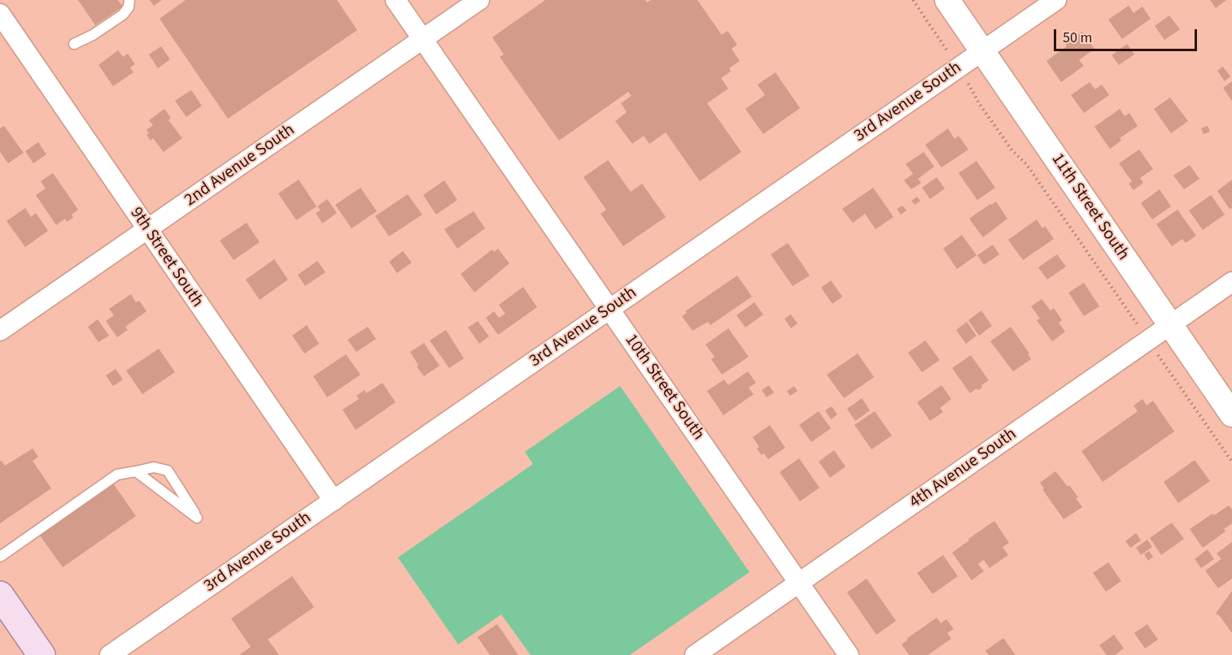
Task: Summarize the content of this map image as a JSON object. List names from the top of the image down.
{
  "streets": {
    "street": [
      "3rd Avenue South",
      "2nd Avenue South",
      "11th Street South",
      "9th Street South",
      "10th Street South",
      "4th Avenue South"
    ]
  },
  "crossings": [
    ["3rd Avenue South", "11th Street South"],
    ["3rd Avenue South", "9th Street South"],
    ["3rd Avenue South", "10th Street South"],
    ["2nd Avenue South", "9th Street South"],
    ["2nd Avenue South", "10th Street South"],
    ["11th Street South", "4th Avenue South"],
    ["10th Street South", "4th Avenue South"]
  ],
  "scale_bar": "50 m"
}
